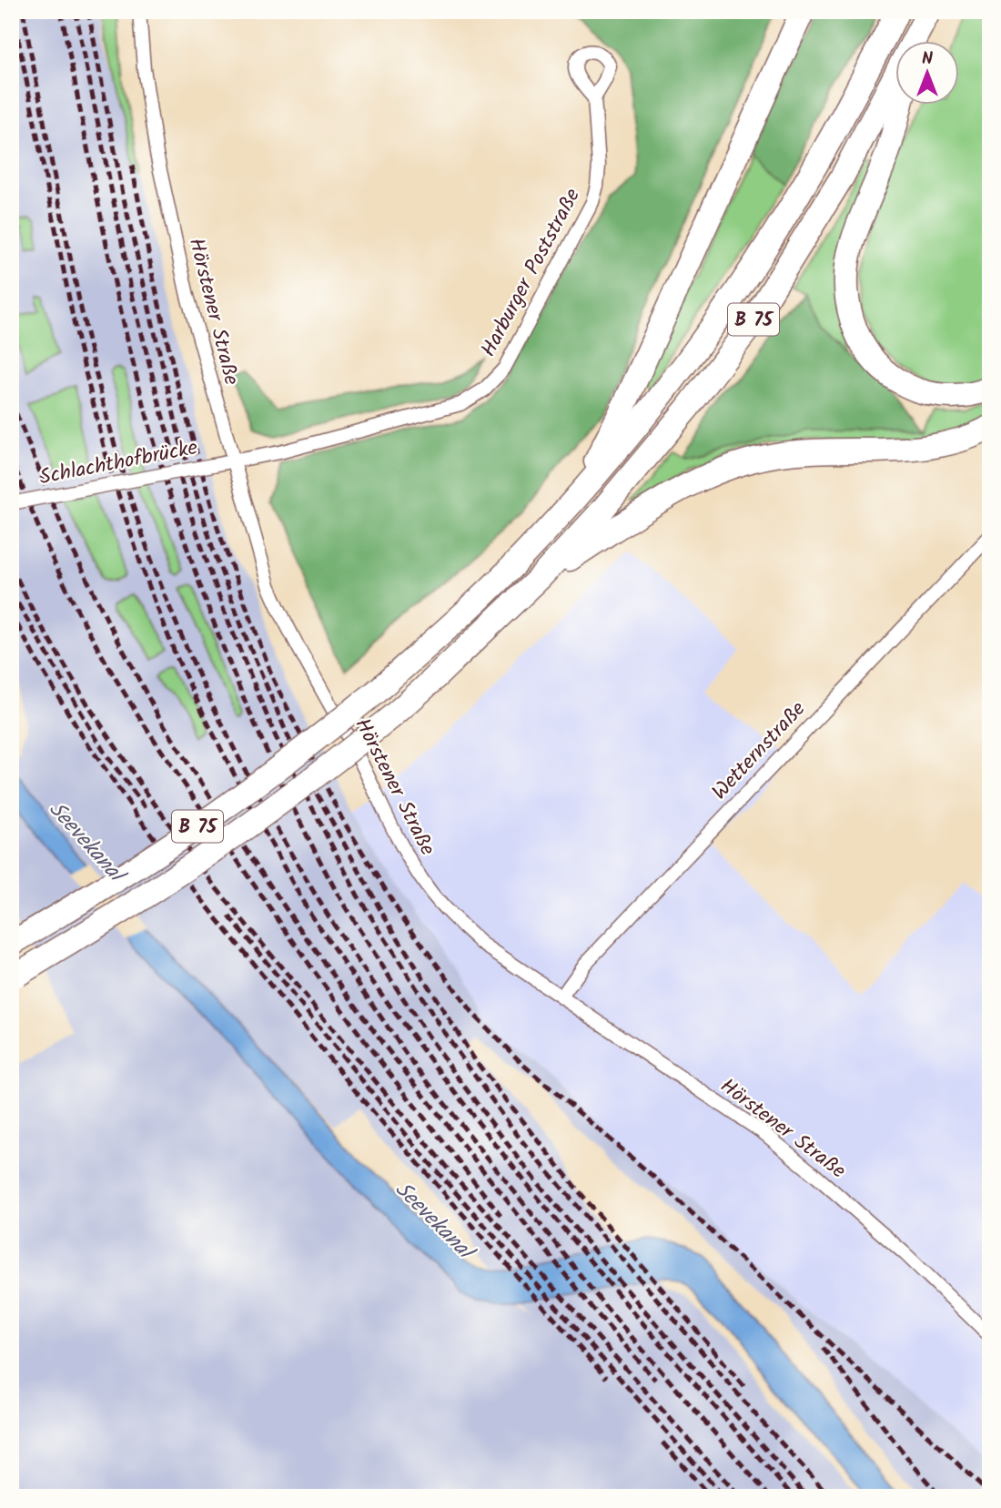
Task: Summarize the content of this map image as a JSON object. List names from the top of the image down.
{
  "streets": {
    "highway": ["B 75"],
    "street": [
      "Harburger Poststraße",
      "Hörstener Straße",
      "Schlachthofbrücke",
      "Wetternstraße"
    ]
  },
  "crossings": [
    ["Harburger Poststraße", "Hörstener Straße"],
    ["Harburger Poststraße", "Schlachthofbrücke"],
    ["Hörstener Straße", "Schlachthofbrücke"],
    ["Hörstener Straße", "Wetternstraße"]
  ],
  "water": ["Seevekanal"],
  "north": "top"
}
